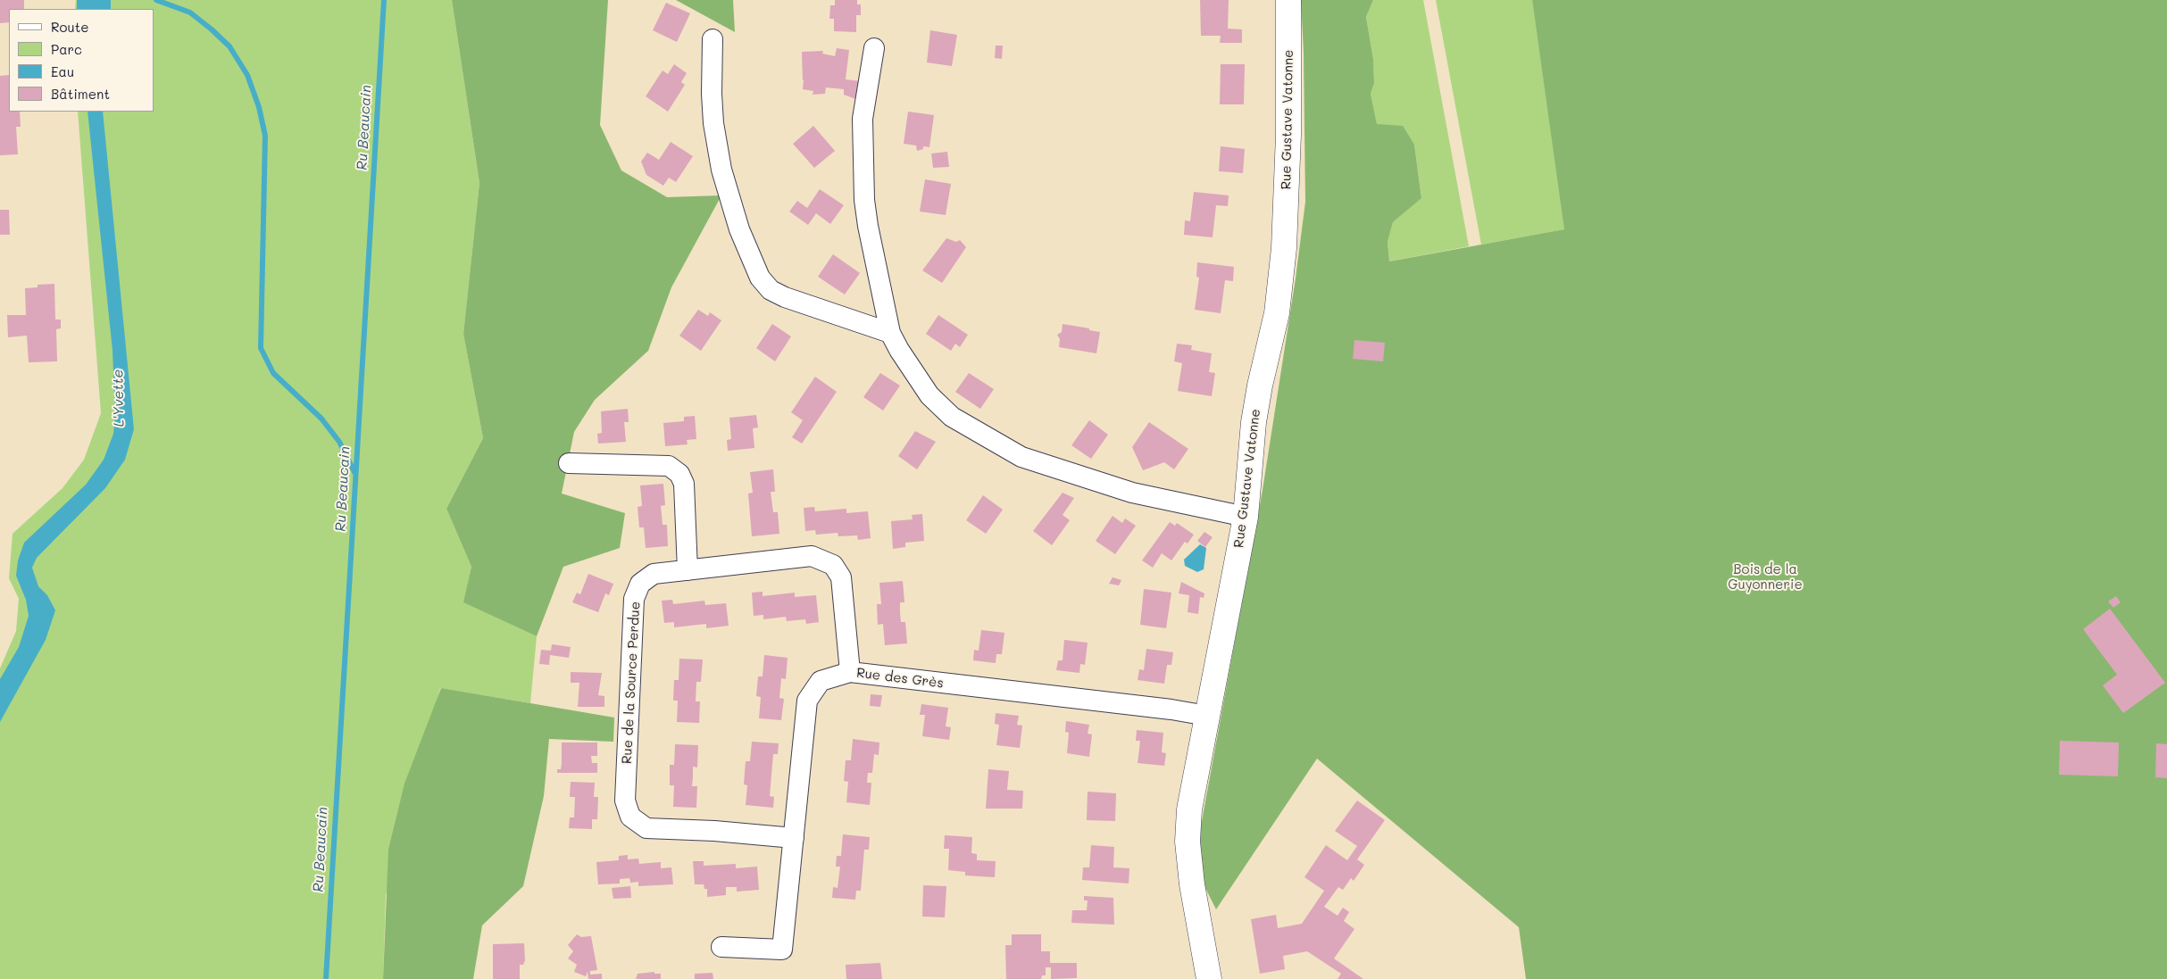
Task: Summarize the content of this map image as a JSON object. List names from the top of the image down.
{
  "streets": {
    "street": ["Rue Gustave Vatonne", "Rue des Grès", "Rue de la Source Perdue"]
  },
  "crossings": [
    ["Rue Gustave Vatonne", "Rue des Grès"],
    ["Rue des Grès", "Rue de la Source Perdue"]
  ],
  "water": ["Ru Beaucain", "L'Yvette"],
  "parks": ["Bois de la Guyonnerie"],
  "legend": [
    "Route",
    "Parc",
    "Eau",
    "Bâtiment"
  ]
}
